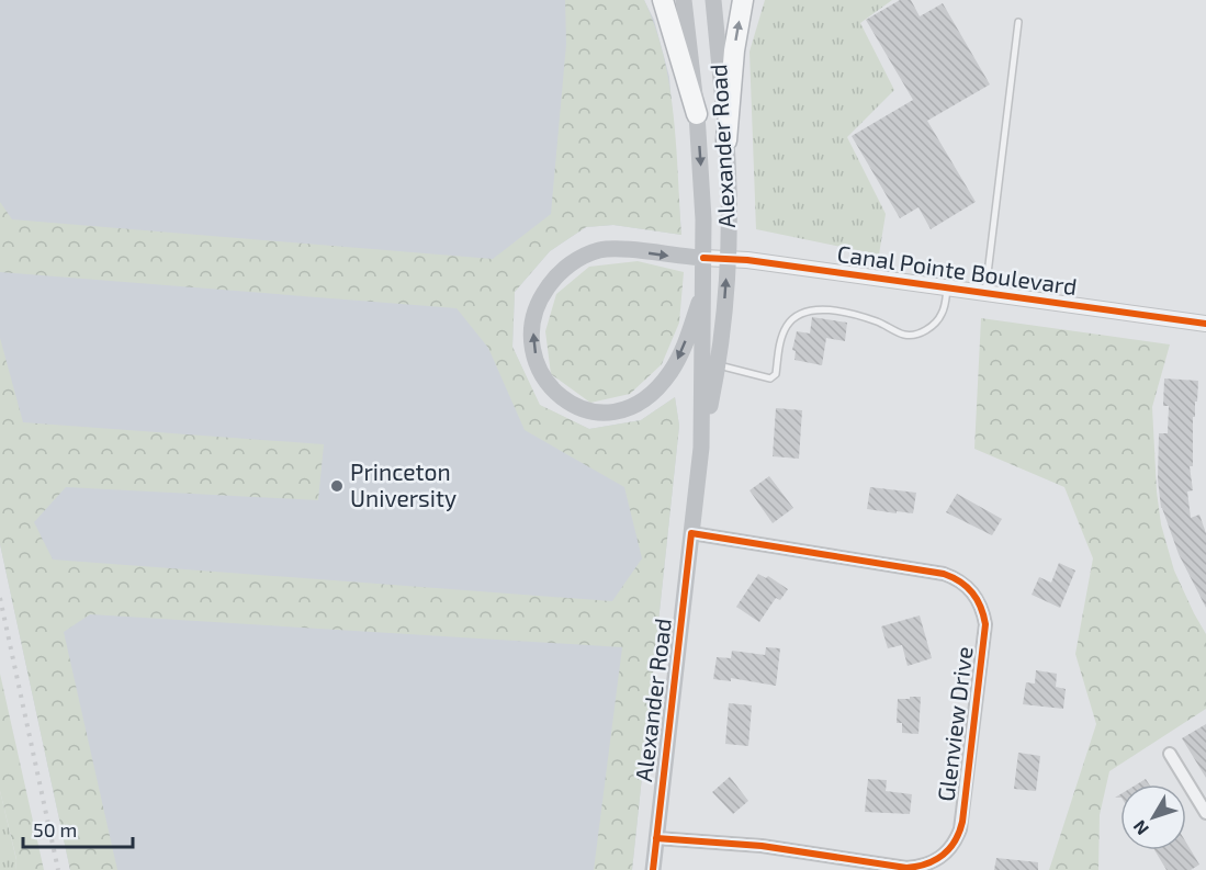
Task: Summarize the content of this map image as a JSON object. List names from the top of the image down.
{
  "streets": {
    "main road": ["Alexander Road"],
    "street": ["Canal Pointe Boulevard", "Glenview Drive"]
  },
  "crossings": [
    ["Alexander Road", "Canal Pointe Boulevard"],
    ["Alexander Road", "Glenview Drive"]
  ],
  "places": ["Princeton University"],
  "scale_bar": "50 m",
  "north": "bottom left"
}
